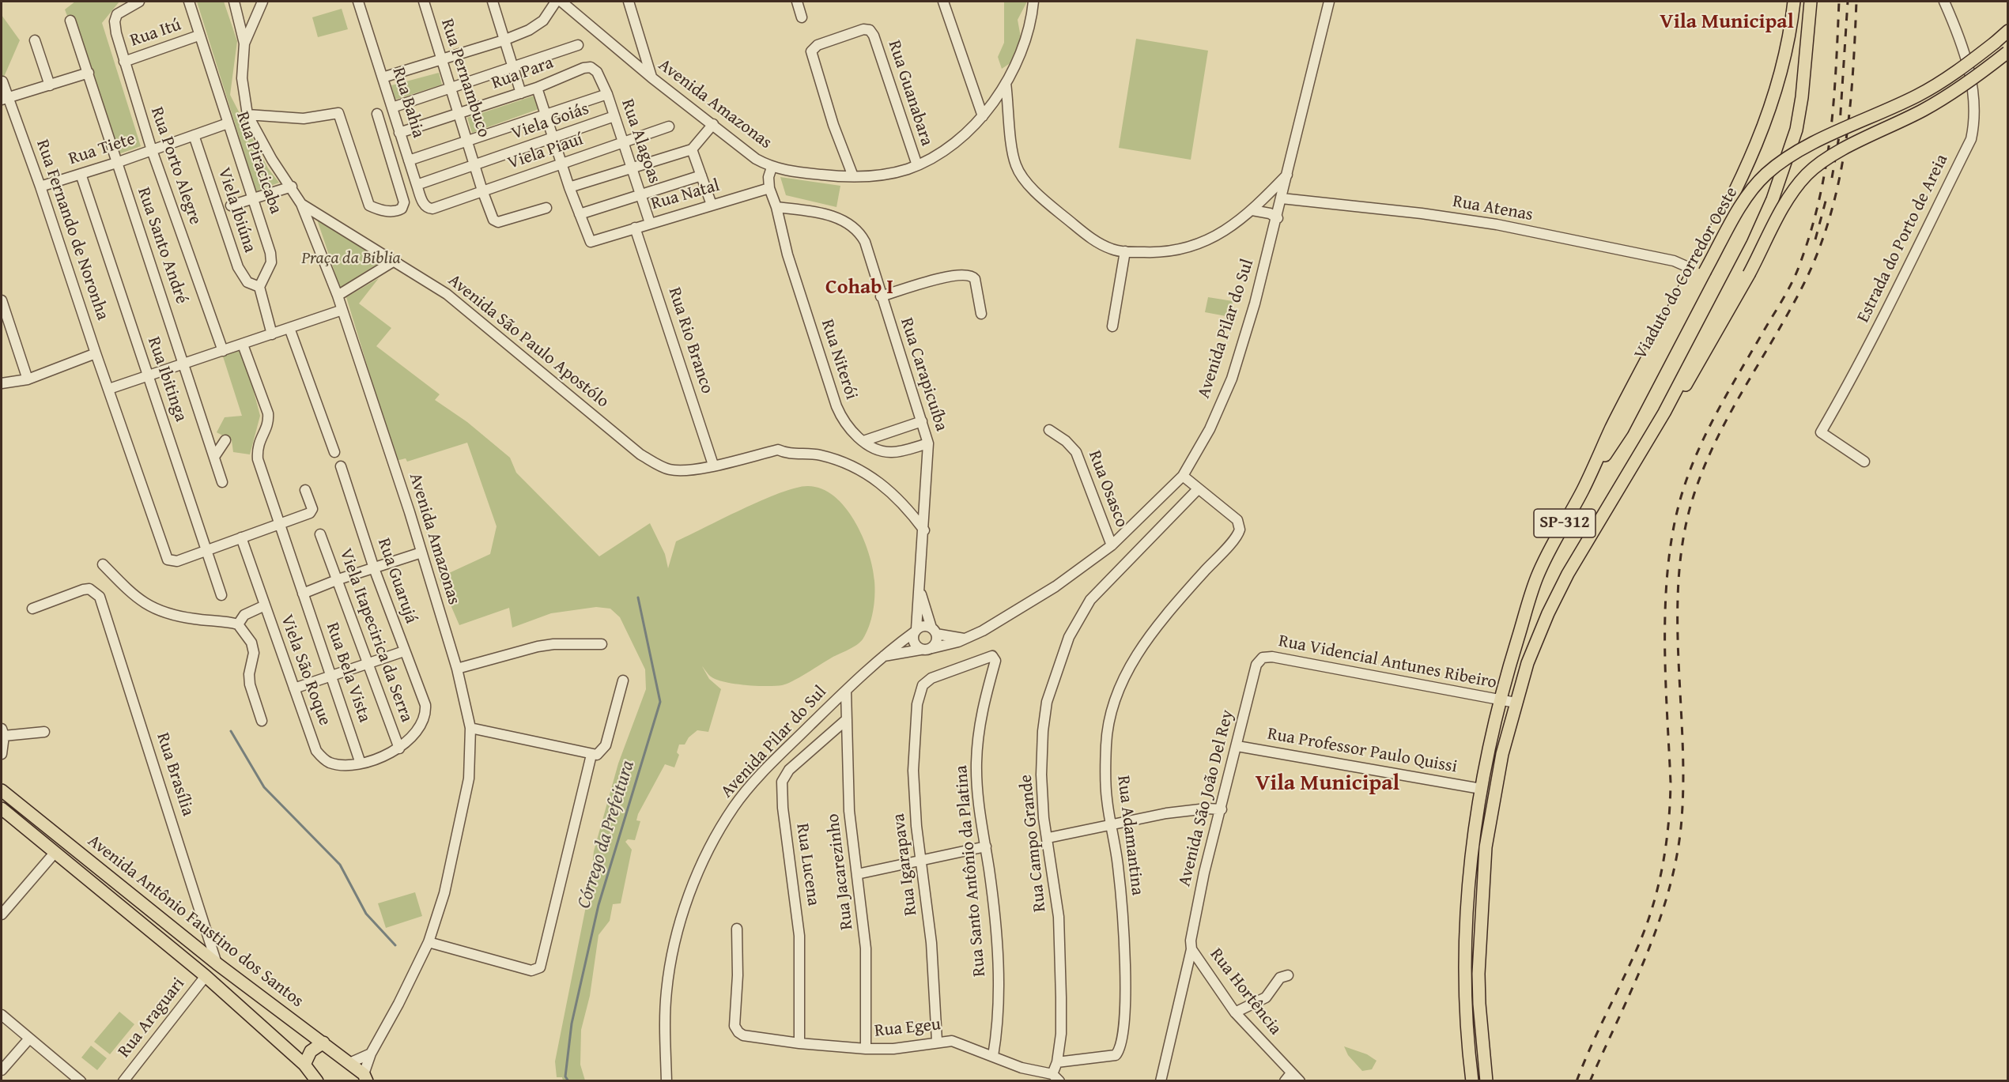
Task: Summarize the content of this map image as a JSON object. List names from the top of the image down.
{
  "streets": {
    "main road": ["Viaduto do Corredor Oeste", "SP-312", "Avenida Antônio Faustino dos Santos"],
    "street": [
      "Rua Itú",
      "Rua Para",
      "Rua Pernambuco",
      "Rua Guanabara",
      "Rua Bahia",
      "Avenida Amazonas",
      "Viela Goiás",
      "Rua Alagoas",
      "Rua Tiete",
      "Viela Piauí",
      "Rua Piracicaba",
      "Rua Porto Alegre",
      "Rua Natal",
      "Rua Atenas",
      "Viela Ibiúna",
      "Rua Fernando de Noronha",
      "Estrada do Porto de Areia",
      "Rua Santo André",
      "Avenida Pilar do Sul",
      "Rua Rio Branco",
      "Avenida São Paulo Apostólo",
      "Rua Niterói",
      "Rua Carapicuíba",
      "Rua Ibitinga",
      "Rua Osasco",
      "Rua Guarujá",
      "Viela Itapecirica da Serra",
      "Rua Videncial Antunes Ribeiro",
      "Viela São Roque",
      "Rua Bela Vista",
      "Rua Professor Paulo Quissi",
      "Rua Brasília",
      "Avenida São João Del Rey",
      "Rua Adamantina",
      "Rua Campo Grande",
      "Rua Lucena",
      "Rua Igarapava",
      "Rua Santo Antônio da Platina",
      "Rua Jacarezinho",
      "Rua Hortência",
      "Rua Araguari",
      "Rua Egeu"
    ]
  },
  "crossings": [
    ["Rua Itú", "Rua Piracicaba"],
    ["Rua Itú", "Rua Porto Alegre"],
    ["Rua Para", "Rua Pernambuco"],
    ["Rua Para", "Rua Bahia"],
    ["Rua Para", "Rua Alagoas"],
    ["Rua Pernambuco", "Viela Goiás"],
    ["Rua Pernambuco", "Viela Piauí"],
    ["Rua Guanabara", "Avenida Amazonas"],
    ["Rua Bahia", "Viela Goiás"],
    ["Rua Bahia", "Viela Piauí"],
    ["Avenida Amazonas", "Avenida São Paulo Apostólo"],
    ["Avenida Amazonas", "Avenida Antônio Faustino dos Santos"],
    ["Viela Goiás", "Rua Alagoas"],
    ["Rua Alagoas", "Viela Piauí"],
    ["Rua Alagoas", "Rua Natal"],
    ["Rua Tiete", "Rua Piracicaba"],
    ["Rua Tiete", "Rua Porto Alegre"],
    ["Rua Tiete", "Viela Ibiúna"],
    ["Rua Tiete", "Rua Fernando de Noronha"],
    ["Rua Tiete", "Rua Santo André"],
    ["Rua Tiete", "Rua Ibitinga"],
    ["Rua Piracicaba", "Viela Ibiúna"],
    ["Rua Natal", "Rua Rio Branco"],
    ["Rua Natal", "Rua Niterói"],
    ["Rua Atenas", "Viaduto do Corredor Oeste"],
    ["Rua Atenas", "Avenida Pilar do Sul"],
    ["Rua Fernando de Noronha", "Rua Ibitinga"],
    ["Viaduto do Corredor Oeste", "SP-312"],
    ["Viaduto do Corredor Oeste", "Rua Videncial Antunes Ribeiro"],
    ["Avenida Pilar do Sul", "Rua Carapicuíba"],
    ["Avenida Pilar do Sul", "Rua Osasco"],
    ["Avenida Pilar do Sul", "Rua Jacarezinho"],
    ["Rua Rio Branco", "Avenida São Paulo Apostólo"],
    ["Avenida São Paulo Apostólo", "Rua Carapicuíba"],
    ["Rua Niterói", "Rua Carapicuíba"],
    ["SP-312", "Rua Videncial Antunes Ribeiro"],
    ["SP-312", "Rua Professor Paulo Quissi"],
    ["Rua Guarujá", "Viela Itapecirica da Serra"],
    ["Rua Videncial Antunes Ribeiro", "Avenida São João Del Rey"],
    ["Viela São Roque", "Rua Bela Vista"],
    ["Rua Professor Paulo Quissi", "Avenida São João Del Rey"],
    ["Rua Brasília", "Avenida Antônio Faustino dos Santos"],
    ["Avenida São João Del Rey", "Rua Hortência"],
    ["Rua Adamantina", "Rua Campo Grande"],
    ["Rua Campo Grande", "Rua Egeu"],
    ["Rua Lucena", "Rua Jacarezinho"],
    ["Rua Lucena", "Rua Egeu"],
    ["Rua Igarapava", "Rua Santo Antônio da Platina"],
    ["Rua Igarapava", "Rua Egeu"],
    ["Rua Santo Antônio da Platina", "Rua Egeu"],
    ["Rua Jacarezinho", "Rua Egeu"],
    ["Avenida Antônio Faustino dos Santos", "Rua Araguari"]
  ],
  "districts": ["Vila Municipal", "Cohab I", "Vila Municipal"],
  "water": ["Córrego da Prefeitura"],
  "parks": ["Praça da Biblia"]
}
